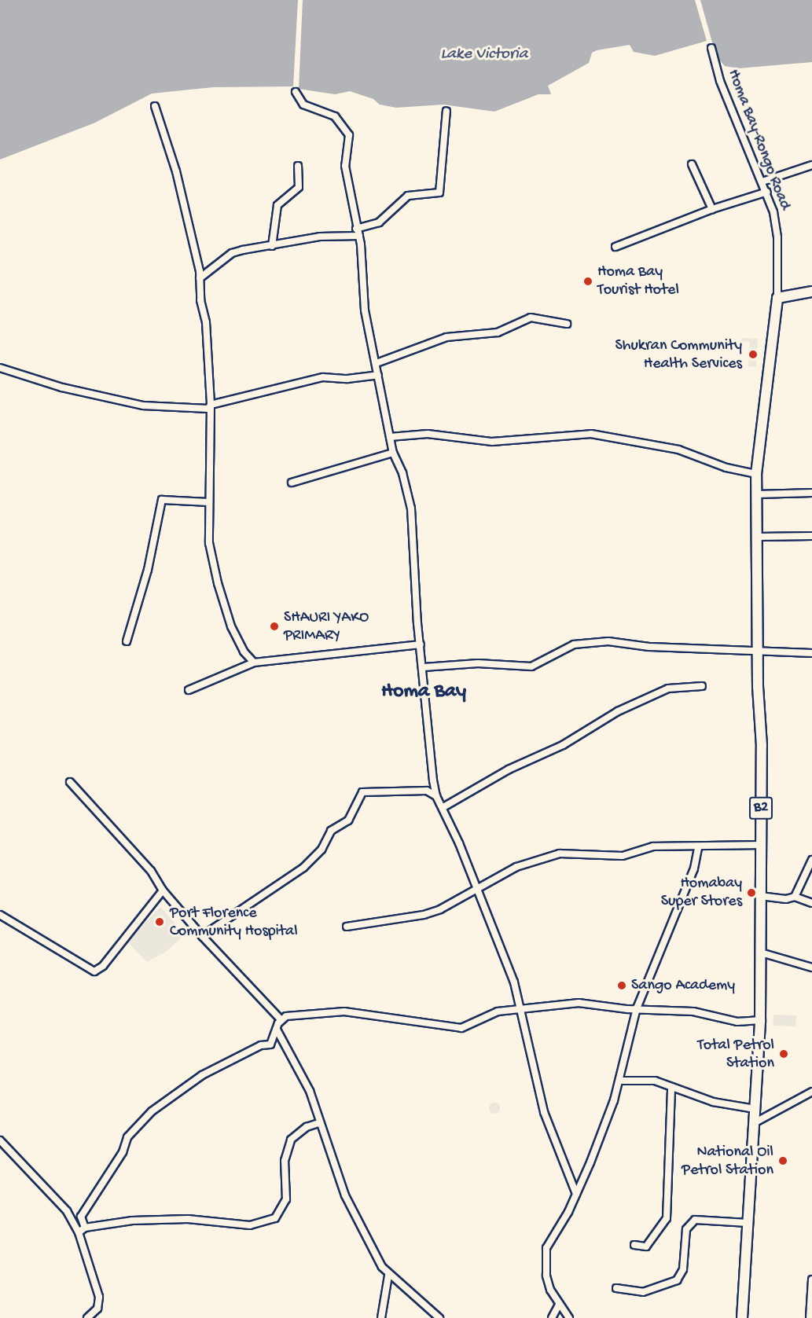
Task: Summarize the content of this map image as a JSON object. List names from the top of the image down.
{
  "streets": {
    "highway": ["B2"],
    "street": ["Homa Bay-Rongo Road"]
  },
  "crossings": [
    ["Homa Bay-Rongo Road", "B2"]
  ],
  "districts": ["Homa Bay"],
  "water": ["Lake Victoria"],
  "places": [
    "Homa Bay Tourist Hotel",
    "Shukran Community Health Services",
    "SHAURI YAKO PRIMARY",
    "Homabay Super Stores",
    "Port Florence Community Hospital",
    "Sango Academy",
    "Total Petrol Station",
    "National Oil Petrol Station"
  ]
}
